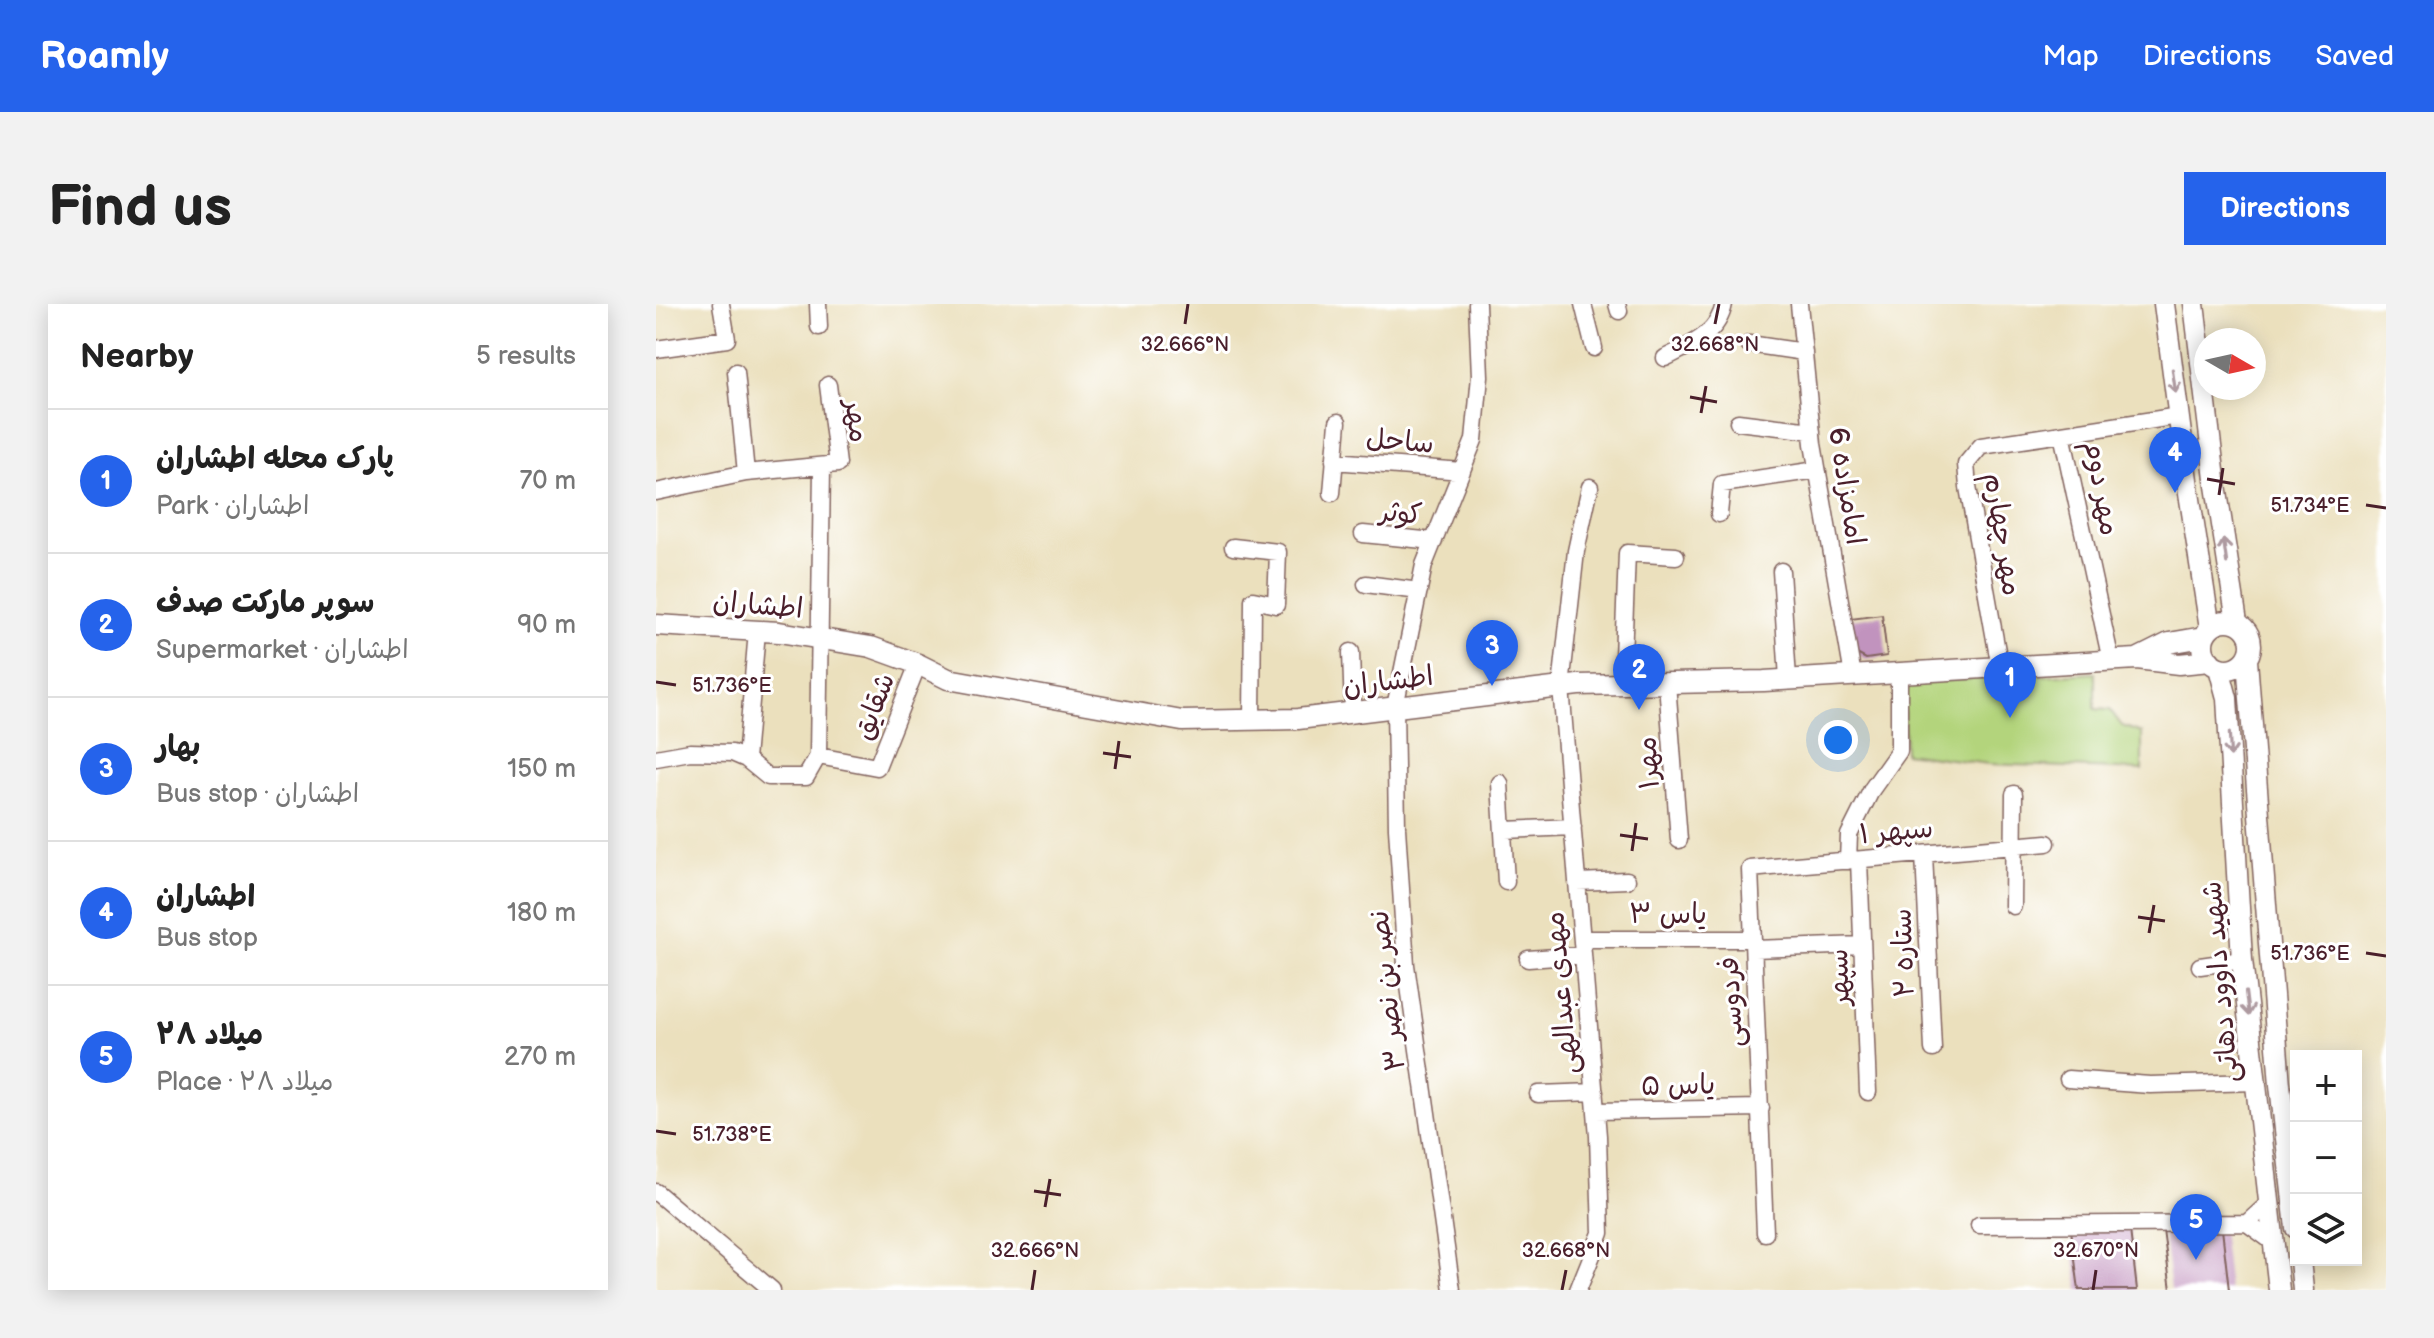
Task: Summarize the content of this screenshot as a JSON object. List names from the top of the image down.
{
  "streets": {
    "street": [
      "مهر",
      "ساحل",
      "امامزاده 6",
      "مهر دوم",
      "کوثر",
      "مهر چهارم",
      "اطشاران",
      "شقایق",
      "مهر۱",
      "سپهر ۱",
      "یاس ۳",
      "ستاره ۲",
      "سپهر",
      "شهید داوود دهاتی",
      "نصر بن نصر ۳",
      "مهدی عبدالهی",
      "فردوسی",
      "یاس ۵"
    ]
  },
  "crossings": [
    ["مهر", "اطشاران"],
    ["مهر", "شقایق"],
    ["ساحل", "نصر بن نصر ۳"],
    ["امامزاده 6", "اطشاران"],
    ["مهر دوم", "مهر چهارم"],
    ["مهر دوم", "اطشاران"],
    ["کوثر", "نصر بن نصر ۳"],
    ["مهر چهارم", "اطشاران"],
    ["اطشاران", "شقایق"],
    ["اطشاران", "مهر۱"],
    ["اطشاران", "سپهر"],
    ["اطشاران", "شهید داوود دهاتی"],
    ["اطشاران", "نصر بن نصر ۳"],
    ["اطشاران", "مهدی عبدالهی"],
    ["سپهر ۱", "ستاره ۲"],
    ["سپهر ۱", "سپهر"],
    ["سپهر ۱", "فردوسی"],
    ["یاس ۳", "سپهر"],
    ["یاس ۳", "مهدی عبدالهی"],
    ["یاس ۳", "فردوسی"],
    ["مهدی عبدالهی", "یاس ۵"],
    ["فردوسی", "یاس ۵"]
  ],
  "north": "right",
  "page": {
    "header": "Roamly",
    "nav": ["Map", "Directions", "Saved"],
    "buttons": "Directions",
    "title": "Find us",
    "heading": ["Nearby", "5 results"],
    "list": [
      {
        "mark": "1",
        "name": "پارک محله اطشاران",
        "note": "Park · اطشاران",
        "value": "70 m"
      },
      {
        "mark": "2",
        "name": "سوپر مارکت صدف",
        "note": "Supermarket · اطشاران",
        "value": "90 m"
      },
      {
        "mark": "3",
        "name": "بهار",
        "note": "Bus stop · اطشاران",
        "value": "150 m"
      },
      {
        "mark": "4",
        "name": "اطشاران",
        "note": "Bus stop",
        "value": "180 m"
      },
      {
        "mark": "5",
        "name": "میلاد ۲۸",
        "note": "Place · میلاد ۲۸",
        "value": "270 m"
      }
    ],
    "pins": [
      "4",
      "3",
      "2",
      "1",
      "5"
    ],
    "map_buttons": ["+", "−"]
  },
  "coordinates": [
    "32.666°N",
    "32.668°N",
    "51.734°E",
    "51.736°E",
    "51.738°E",
    "32.670°N"
  ]
}
